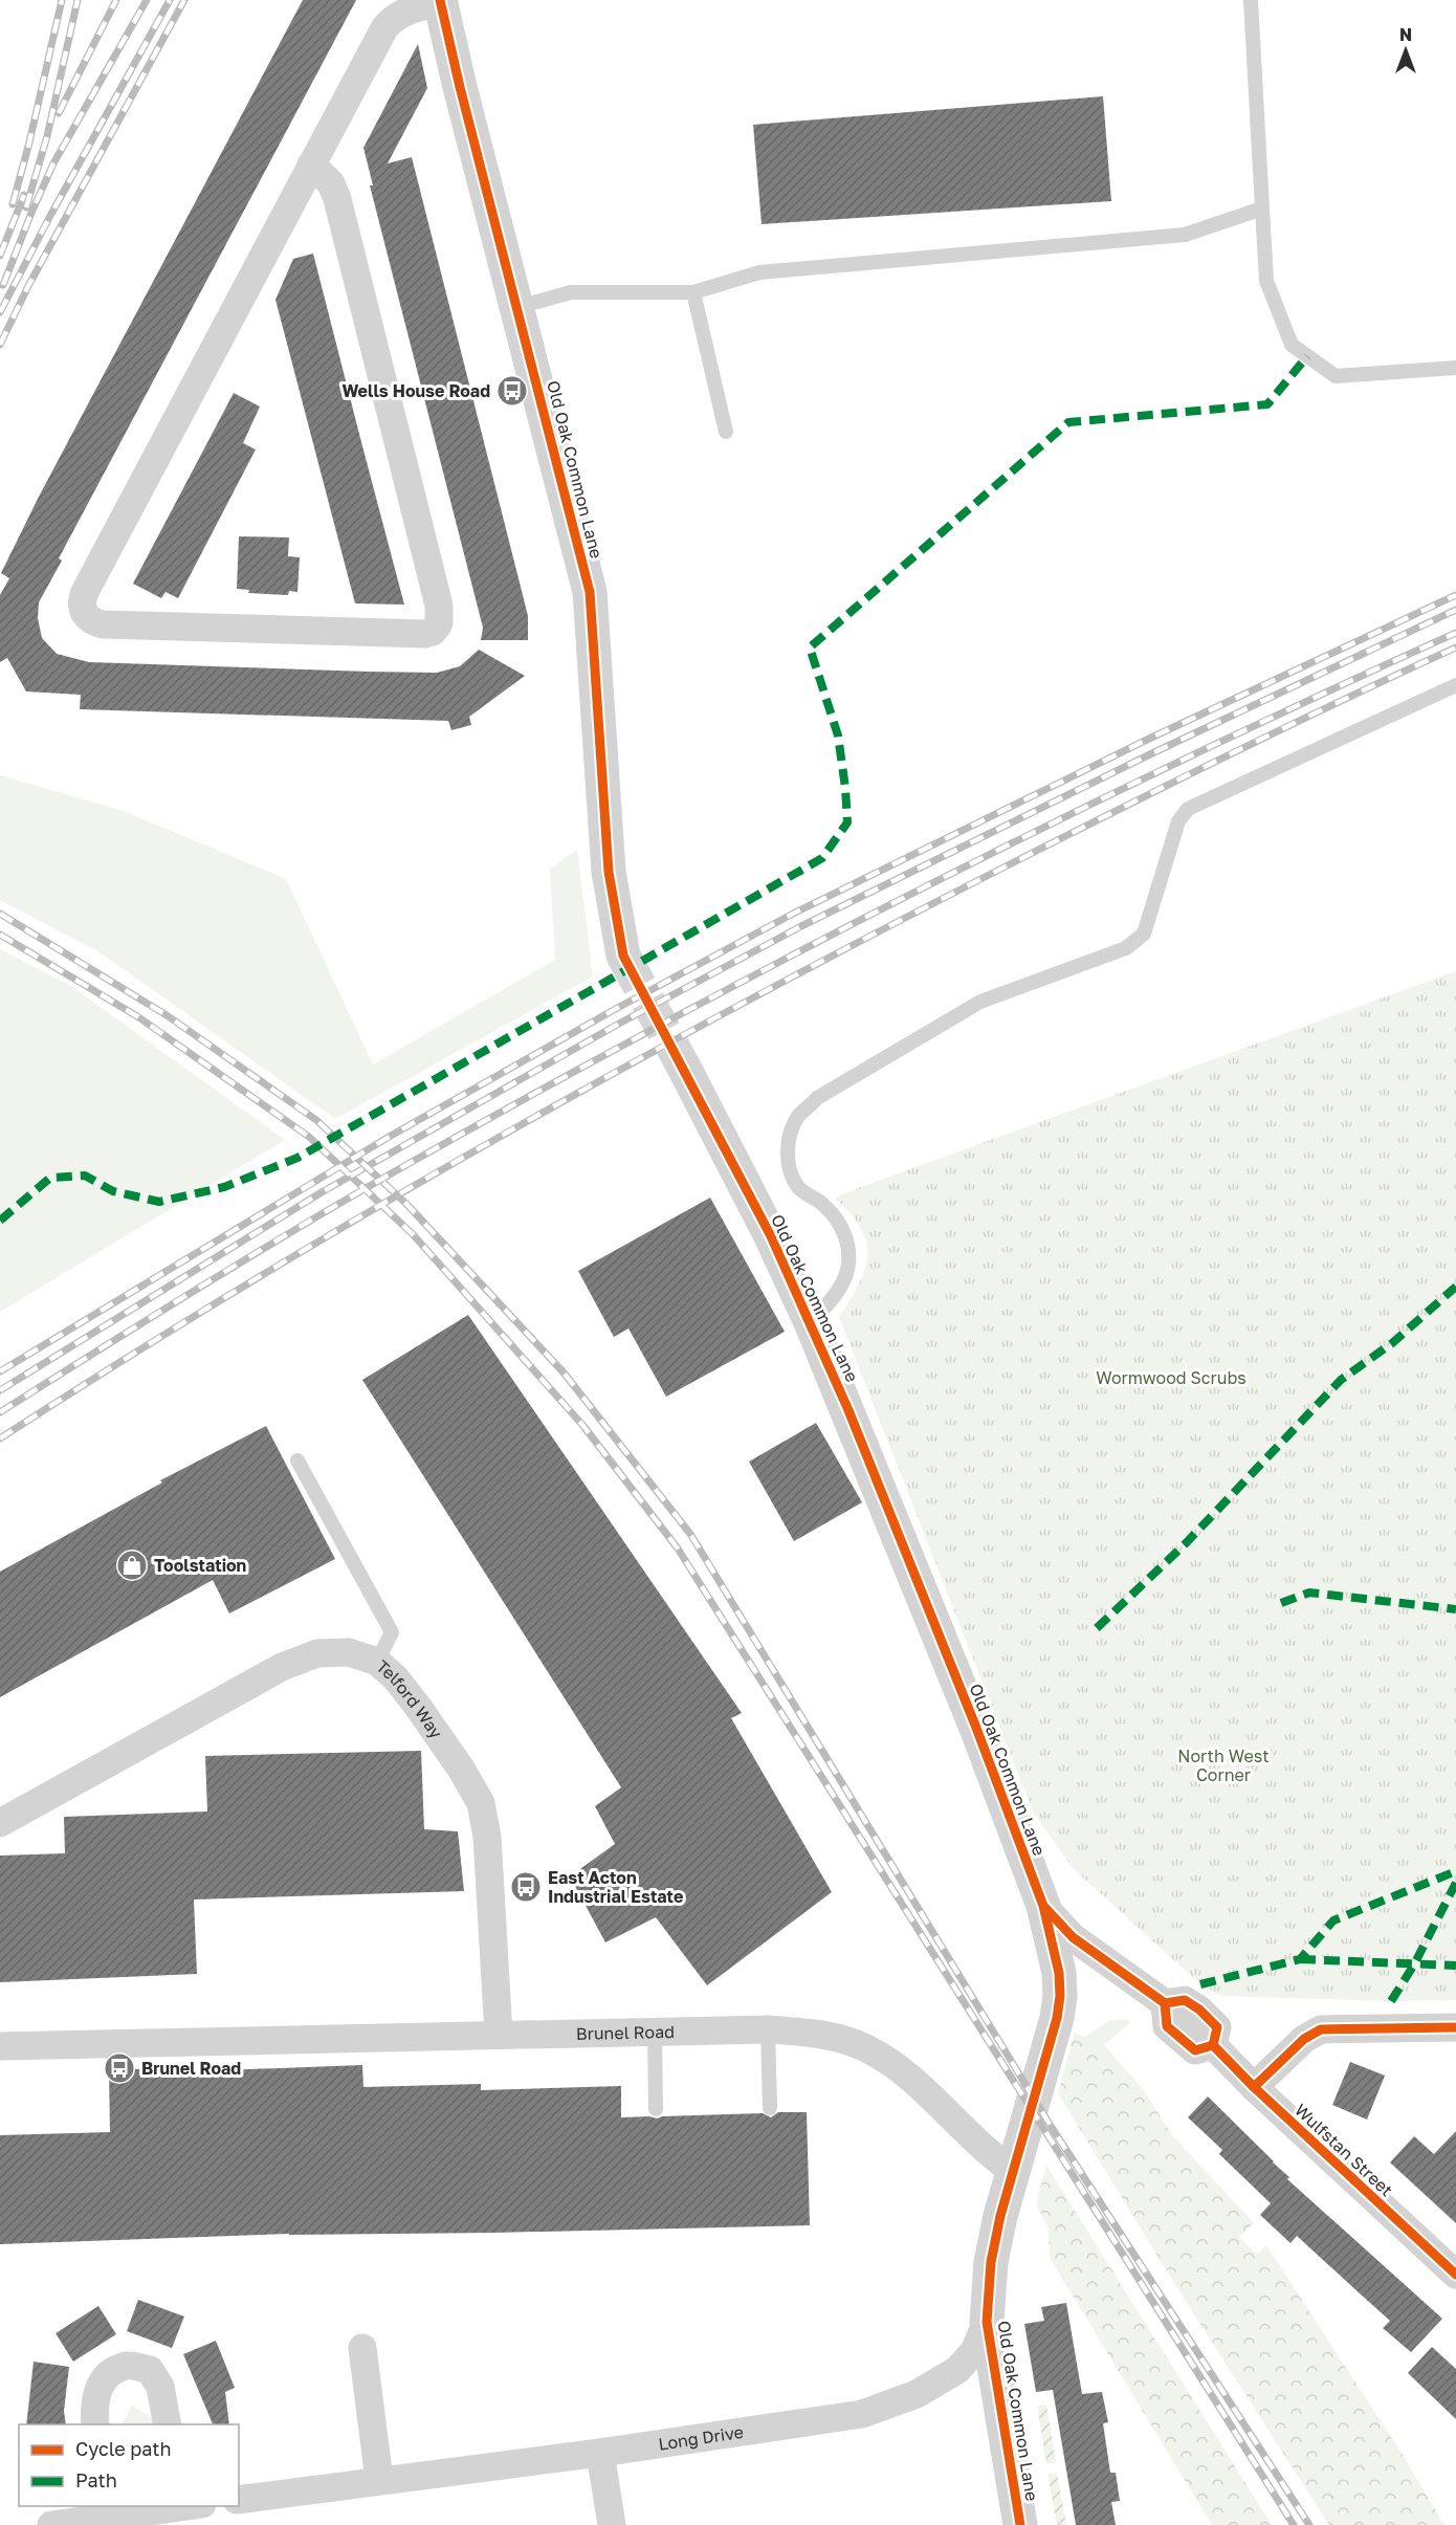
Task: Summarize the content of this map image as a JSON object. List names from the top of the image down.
{
  "streets": {
    "street": [
      "Old Oak Common Lane",
      "Telford Way",
      "Brunel Road",
      "Wulfstan Street",
      "Long Drive"
    ]
  },
  "crossings": [
    ["Old Oak Common Lane", "Brunel Road"],
    ["Old Oak Common Lane", "Wulfstan Street"],
    ["Old Oak Common Lane", "Long Drive"],
    ["Telford Way", "Brunel Road"]
  ],
  "parks": ["Wormwood Scrubs", "North West Corner"],
  "places": {
    "bus stop": ["Wells House Road", "East Acton Industrial Estate", "Brunel Road"],
    "shop": ["Toolstation"]
  },
  "legend": ["Cycle path", "Path"],
  "north": "top"
}
